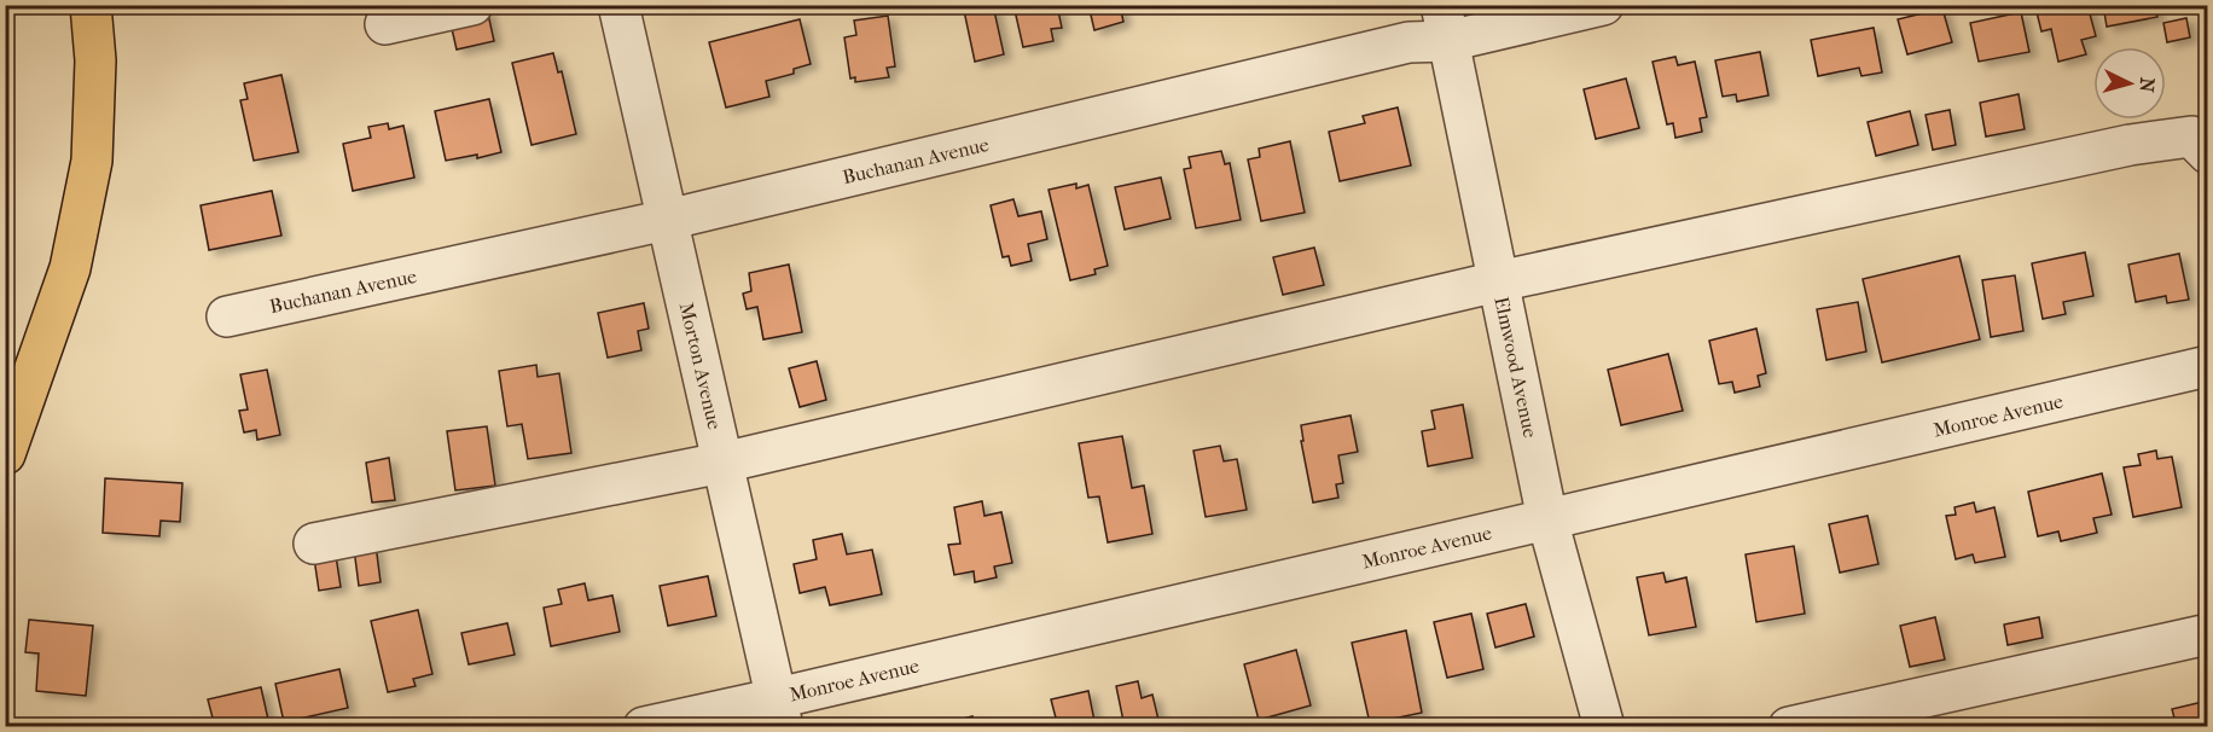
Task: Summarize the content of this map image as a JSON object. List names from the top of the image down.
{
  "streets": {
    "street": [
      "Buchanan Avenue",
      "Morton Avenue",
      "Elmwood Avenue",
      "Monroe Avenue"
    ]
  },
  "crossings": [
    ["Buchanan Avenue", "Morton Avenue"],
    ["Buchanan Avenue", "Elmwood Avenue"],
    ["Morton Avenue", "Monroe Avenue"],
    ["Elmwood Avenue", "Monroe Avenue"]
  ],
  "north": "right"
}
